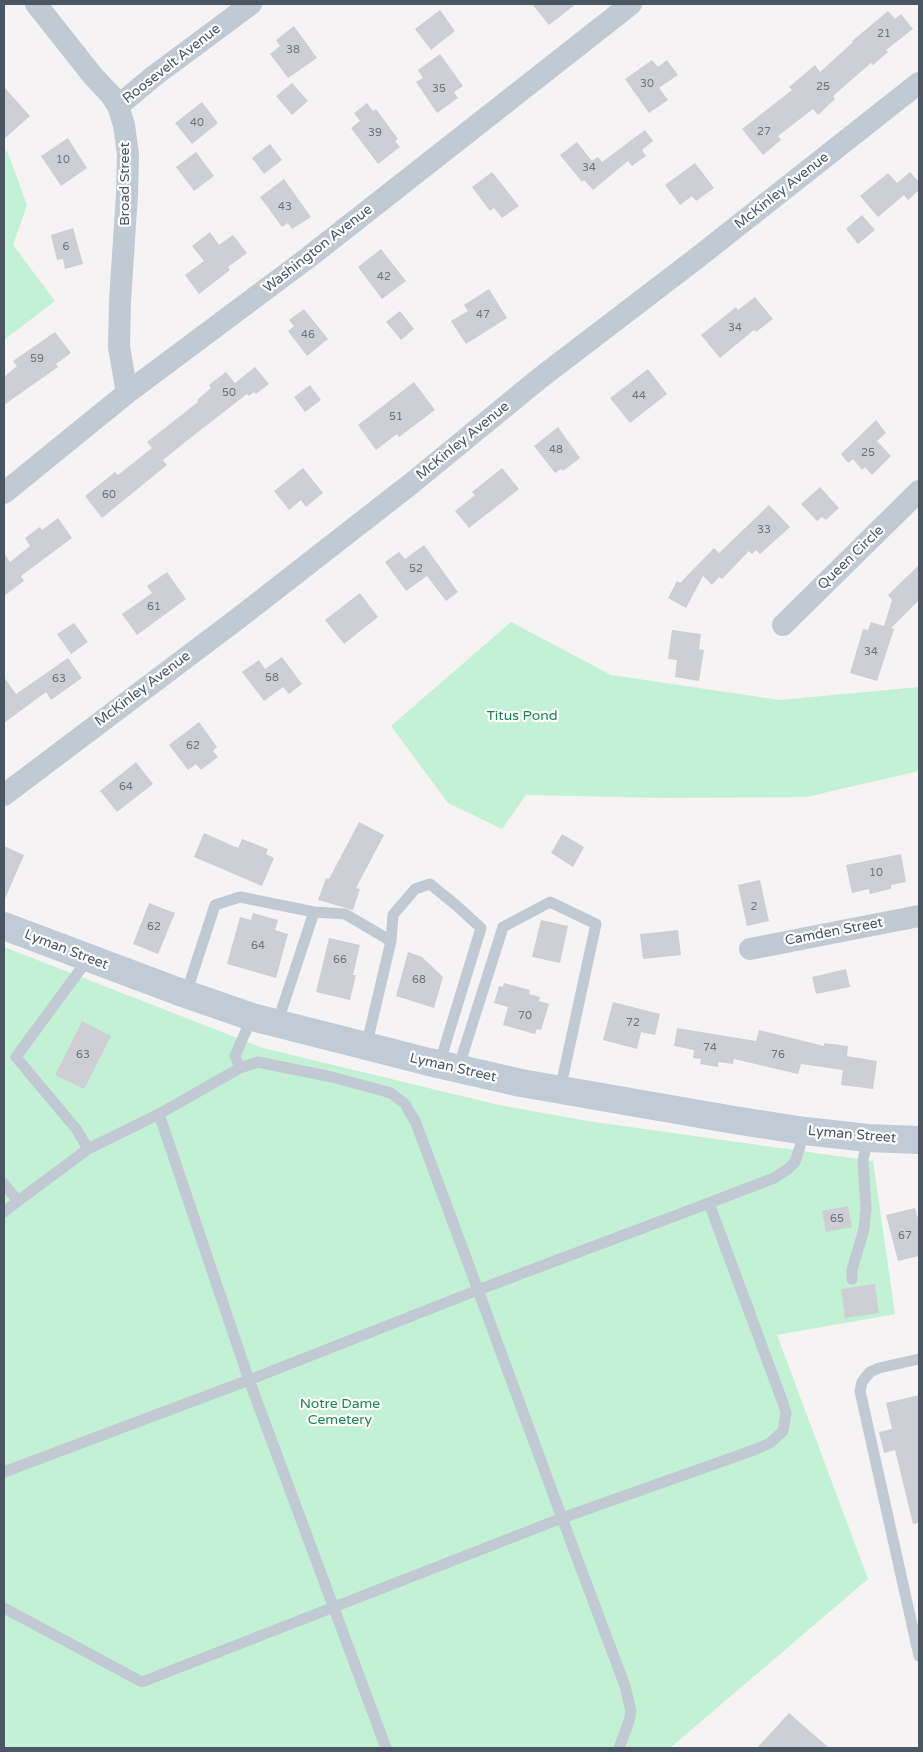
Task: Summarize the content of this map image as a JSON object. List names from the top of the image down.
{
  "streets": {
    "main road": ["Lyman Street"],
    "street": [
      "Roosevelt Avenue",
      "Broad Street",
      "McKinley Avenue",
      "Washington Avenue",
      "Queen Circle",
      "Camden Street"
    ]
  },
  "crossings": [
    ["Roosevelt Avenue", "Broad Street"],
    ["Broad Street", "Washington Avenue"]
  ],
  "parks": ["Titus Pond", "Notre Dame Cemetery"],
  "house_numbers": [
    "21",
    "38",
    "30",
    "25",
    "35",
    "40",
    "27",
    "39",
    "10",
    "34",
    "43",
    "6",
    "42",
    "47",
    "34",
    "46",
    "59",
    "50",
    "44",
    "51",
    "48",
    "25",
    "60",
    "33",
    "52",
    "61",
    "34",
    "58",
    "63",
    "62",
    "64",
    "10",
    "2",
    "62",
    "64",
    "66",
    "68",
    "70",
    "72",
    "74",
    "63",
    "76",
    "65",
    "67"
  ]
}
